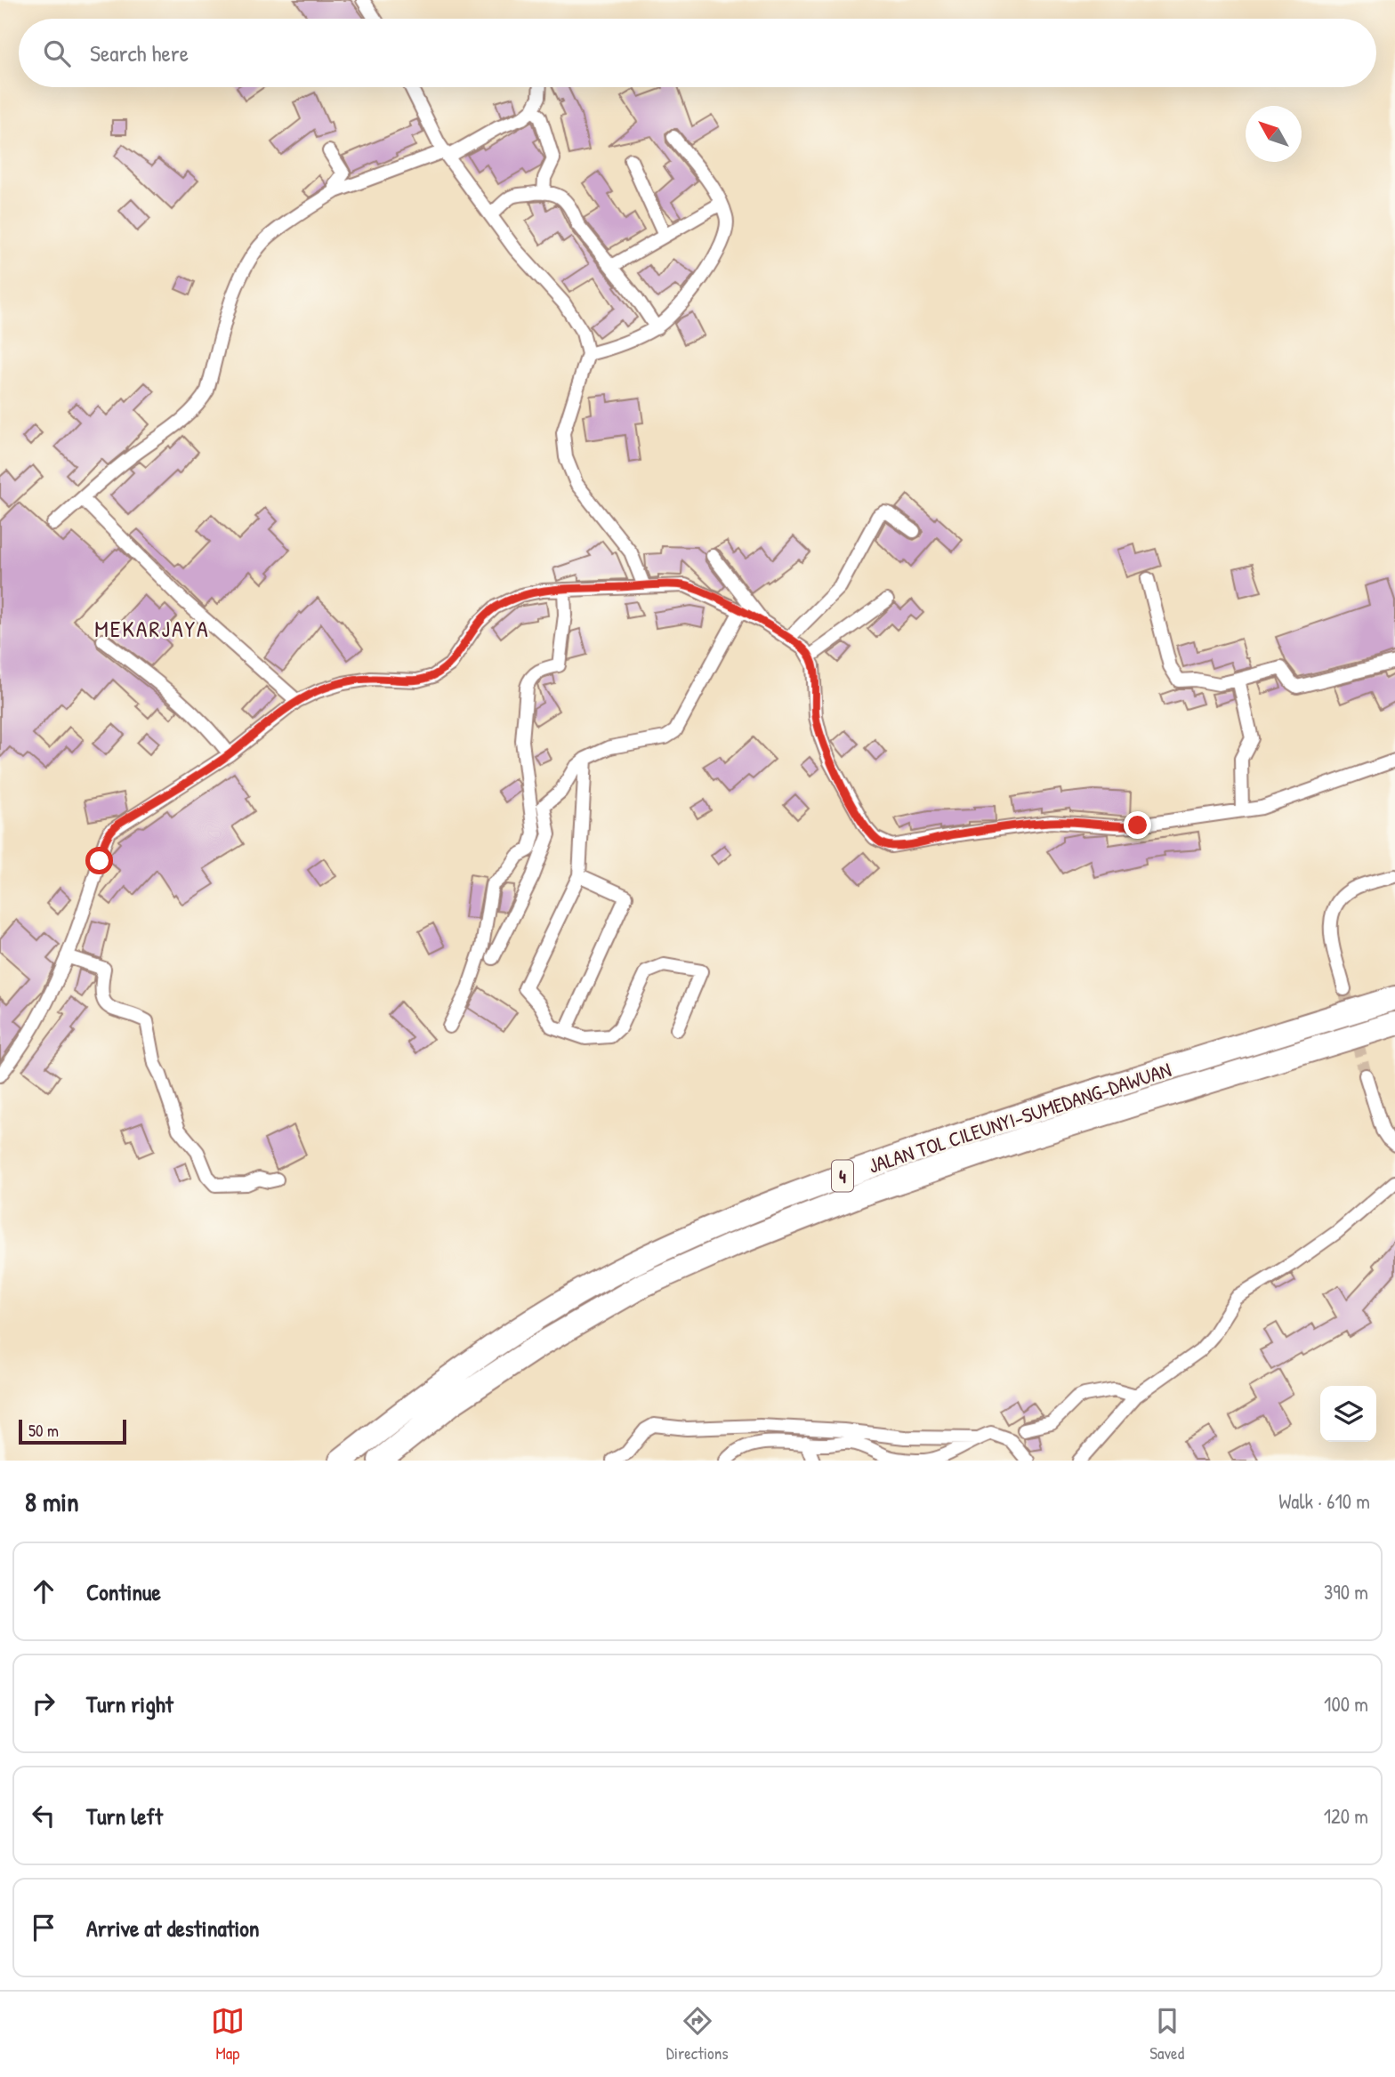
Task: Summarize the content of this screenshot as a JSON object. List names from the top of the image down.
{
  "streets": {
    "highway": ["JALAN TOL CILEUNYI–SUMEDANG–DAWUAN", "4"]
  },
  "districts": ["MEKARJAYA"],
  "scale_bar": "50 m",
  "north": "top left",
  "page": {
    "search": "Search here",
    "scale": "50 m",
    "heading": ["8 min", "Walk · 610 m"],
    "list": [
      ["Continue", "390 m"],
      ["Turn right", "100 m"],
      ["Turn left", "120 m"],
      "Arrive at destination"
    ],
    "nav": ["Map", "Directions", "Saved"]
  }
}
